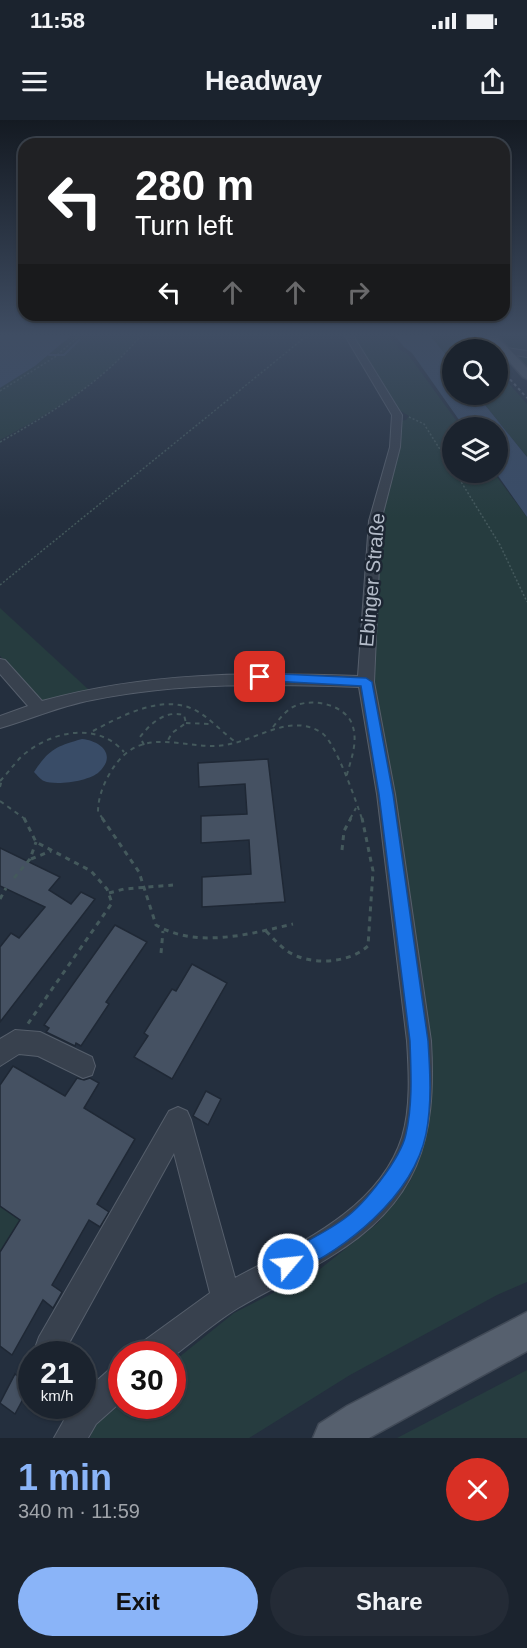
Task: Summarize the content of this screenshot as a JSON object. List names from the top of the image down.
{
  "streets": {
    "street": ["Ebinger Straße"]
  },
  "page": {
    "status": "11:58",
    "header": "Headway",
    "turn": ["280 m", "Turn left"],
    "speed": "21 km/h",
    "limit": "30",
    "heading": ["1 min", "340 m · 11:59"],
    "buttons": ["Exit", "Share"]
  }
}
